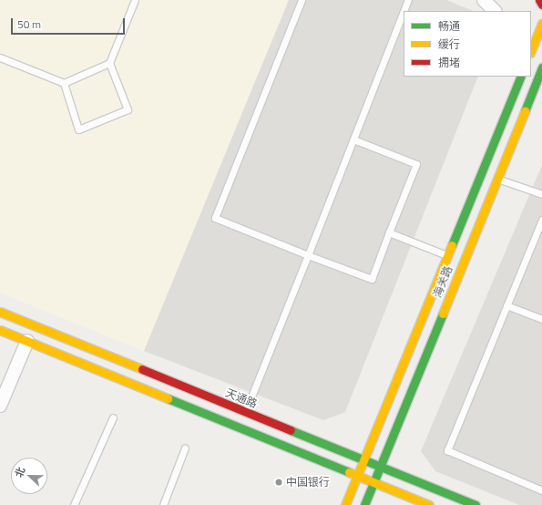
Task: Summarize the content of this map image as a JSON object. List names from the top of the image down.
{
  "streets": {
    "main road": ["海关路", "天通路"]
  },
  "crossings": [
    ["海关路", "天通路"]
  ],
  "places": ["中国银行"],
  "legend": ["畅通", "缓行", "拥堵"],
  "scale_bar": "50 m",
  "north": "left"
}
